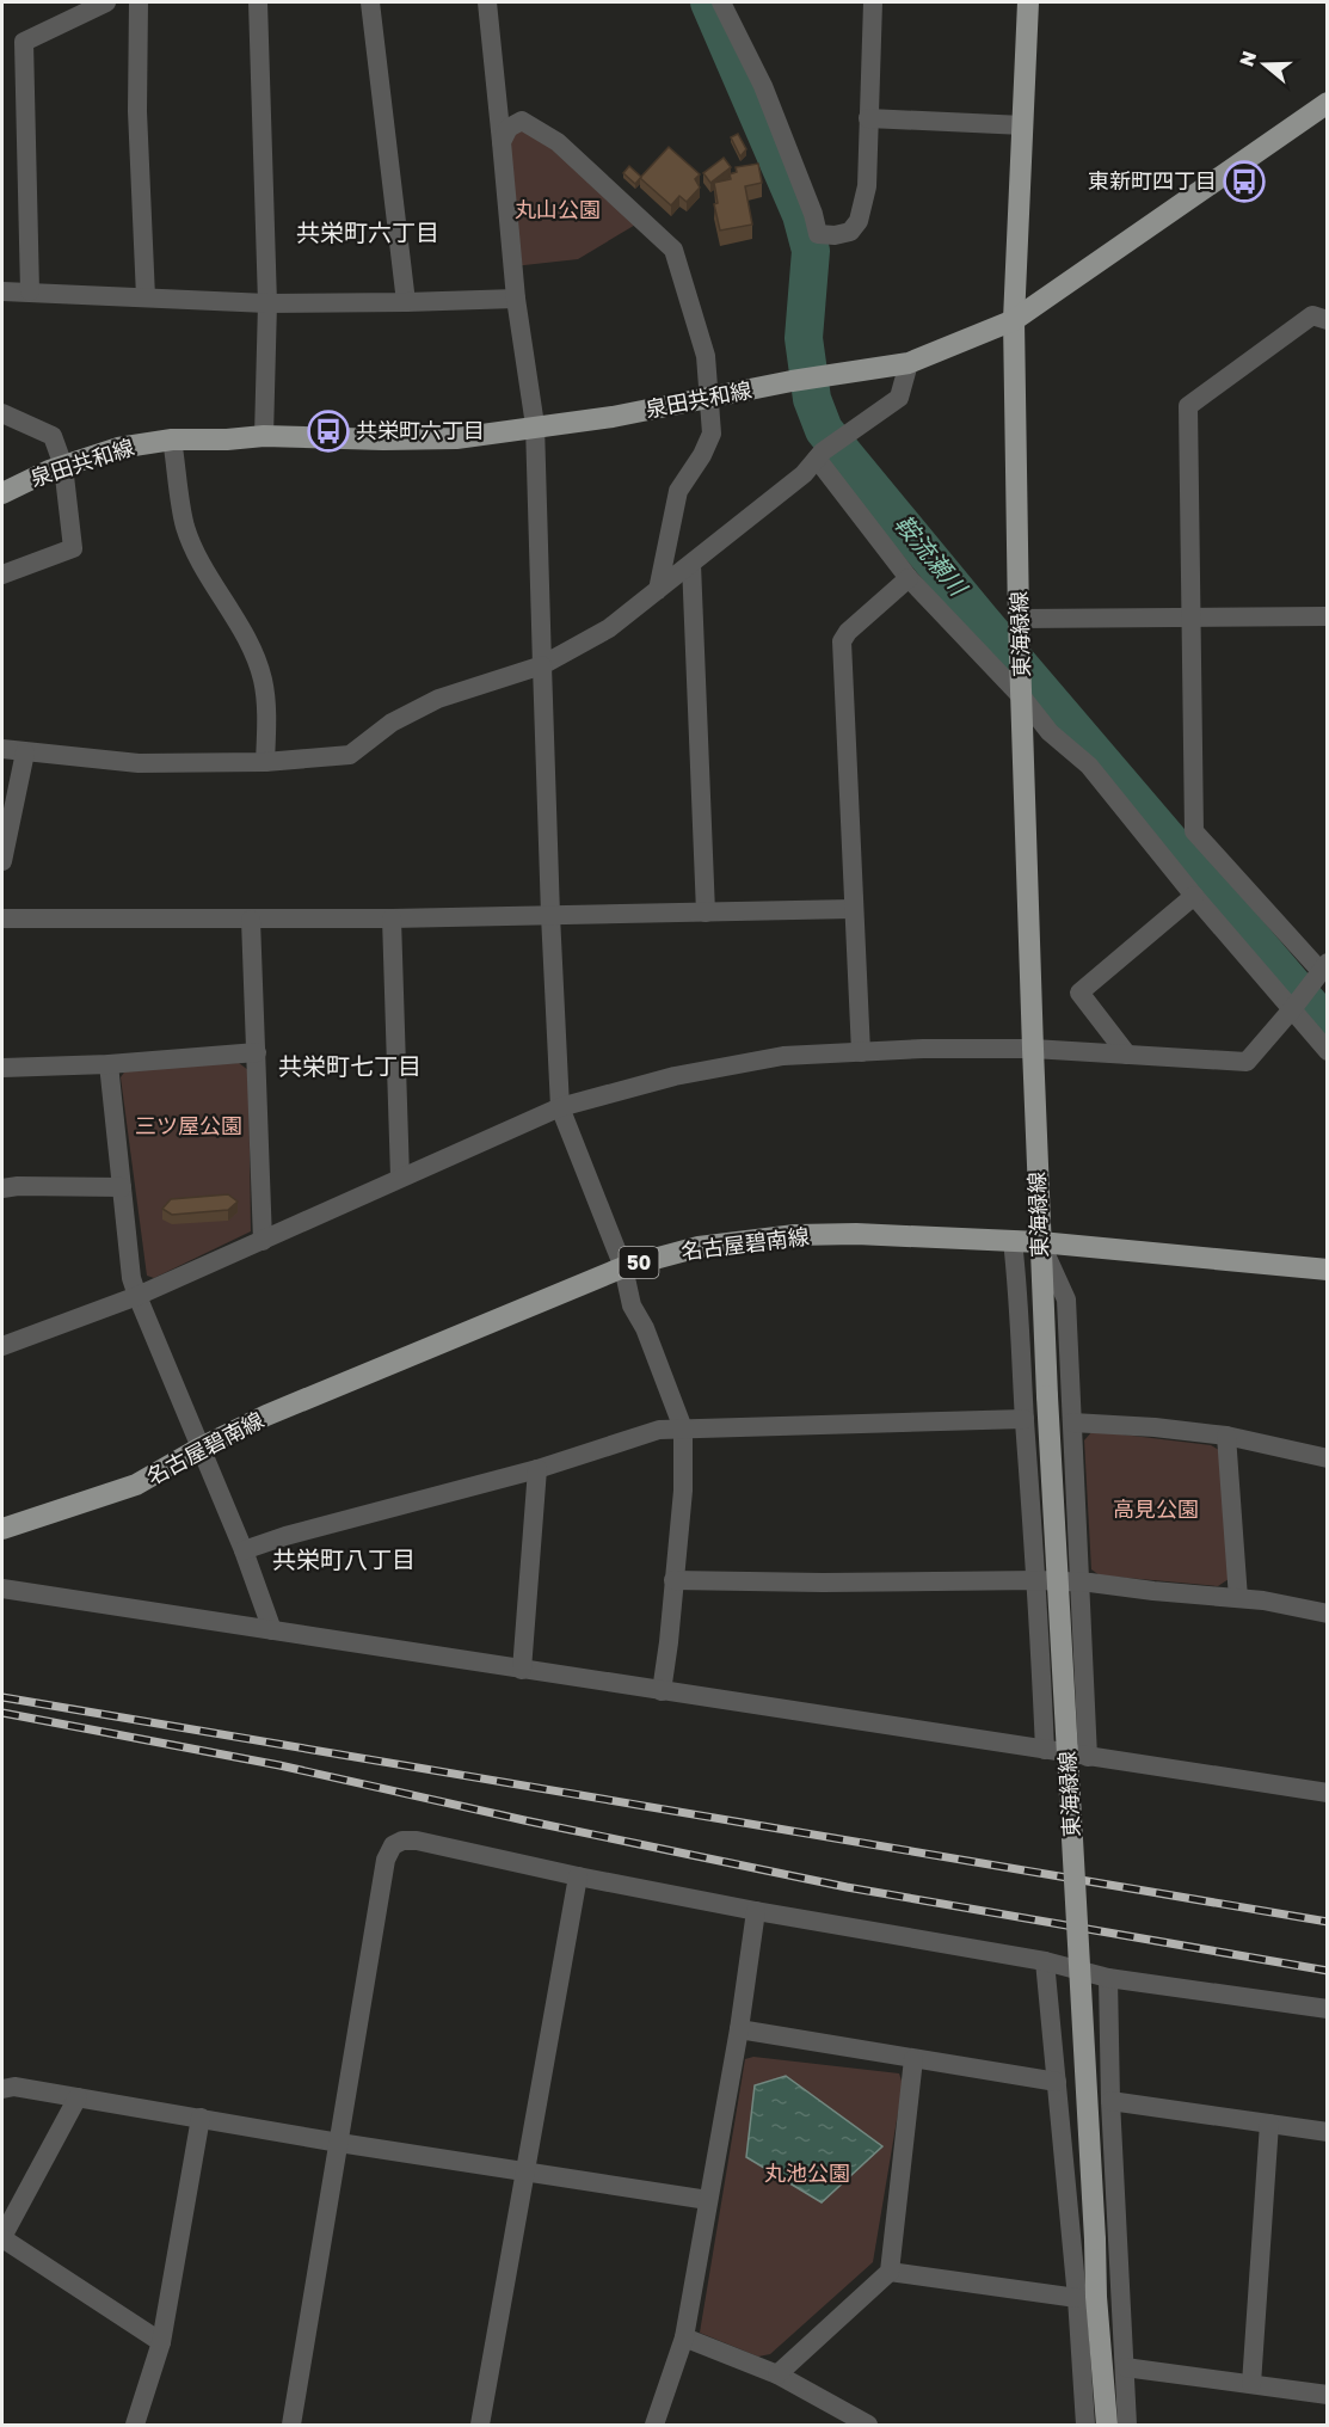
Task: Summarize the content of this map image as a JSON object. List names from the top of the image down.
{
  "streets": {
    "main road": [
      "泉田共和線",
      "東海緑線",
      "名古屋碧南線",
      "50"
    ]
  },
  "crossings": [
    ["泉田共和線", "東海緑線"],
    ["東海緑線", "名古屋碧南線"]
  ],
  "districts": ["共栄町六丁目", "共栄町七丁目", "共栄町八丁目"],
  "water": ["鞍流瀬川"],
  "parks": [
    "丸山公園",
    "三ツ屋公園",
    "高見公園",
    "丸池公園"
  ],
  "places": {
    "bus stop": ["東新町四丁目", "共栄町六丁目"]
  },
  "north": "left"
}
